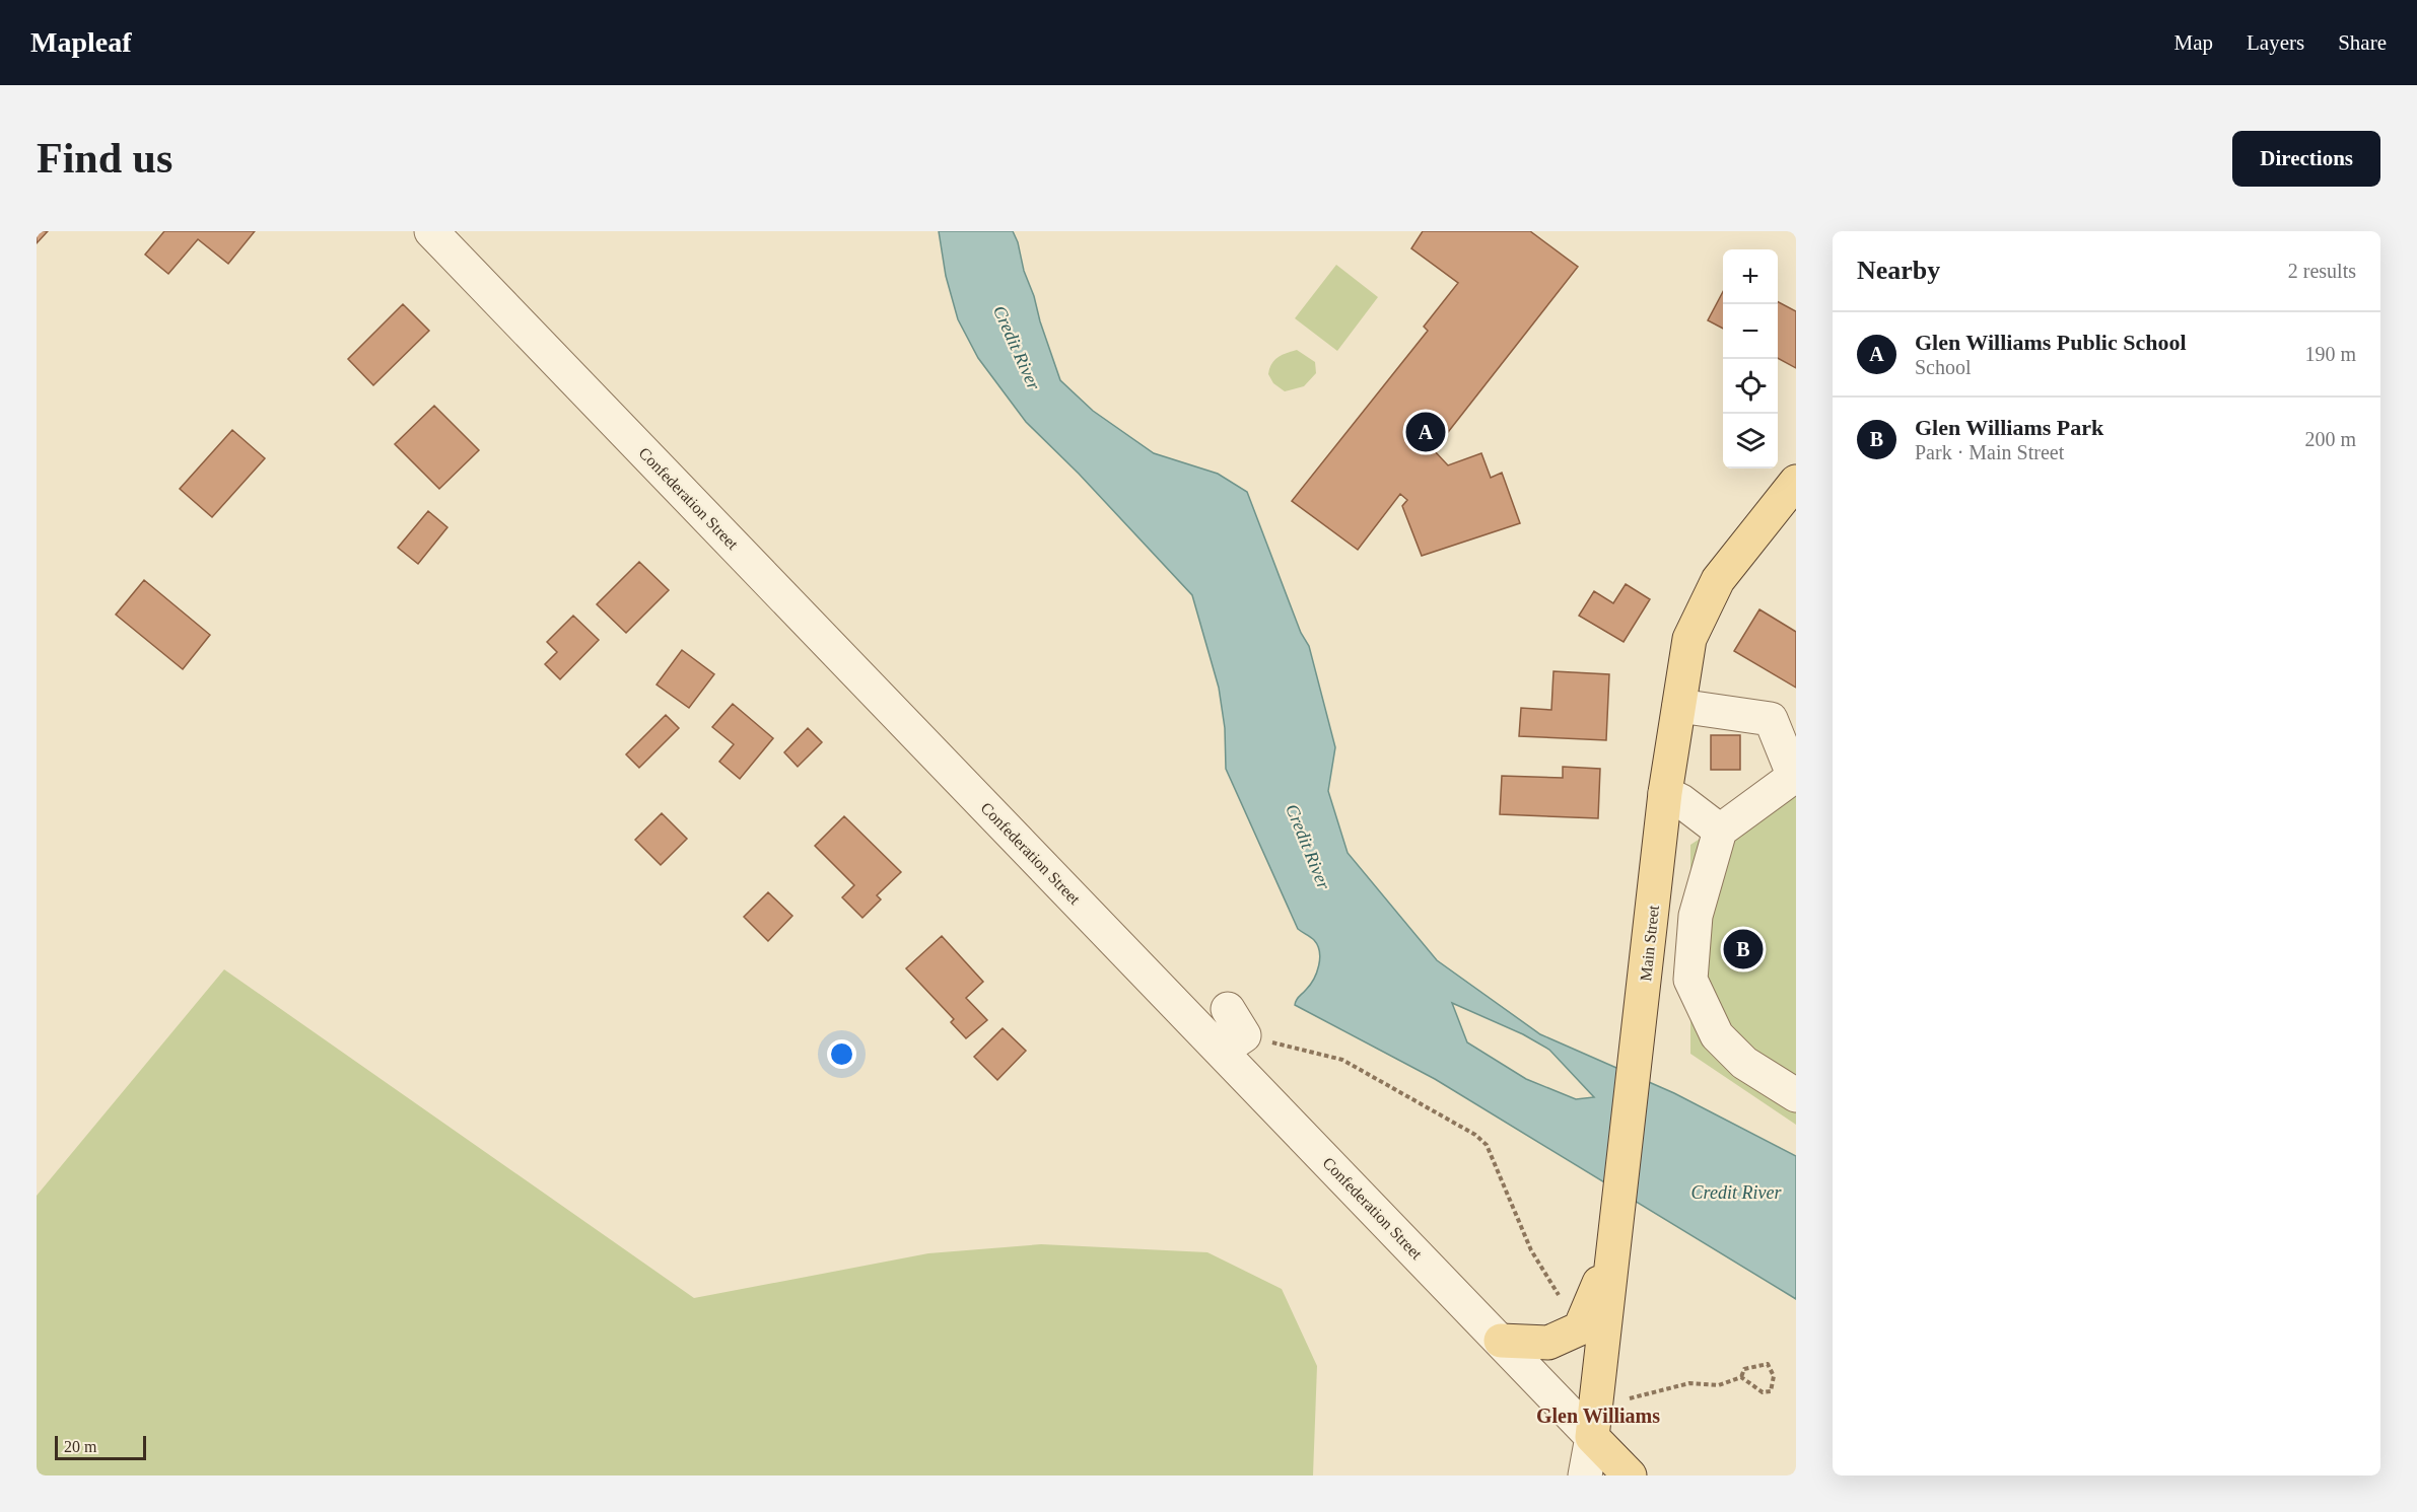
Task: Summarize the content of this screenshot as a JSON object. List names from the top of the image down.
{
  "streets": {
    "main road": ["Confederation Street", "Main Street"]
  },
  "crossings": [
    ["Confederation Street", "Main Street"]
  ],
  "districts": ["Glen Williams"],
  "water": ["Credit River"],
  "scale_bar": "20 m",
  "page": {
    "header": "Mapleaf",
    "nav": ["Map", "Layers", "Share"],
    "buttons": "Directions",
    "title": "Find us",
    "heading": ["Nearby", "2 results"],
    "map_buttons": ["+", "−"],
    "list": [
      {
        "mark": "A",
        "name": "Glen Williams Public School",
        "note": "School",
        "value": "190 m"
      },
      {
        "mark": "B",
        "name": "Glen Williams Park",
        "note": "Park · Main Street",
        "value": "200 m"
      }
    ],
    "pins": ["A", "B"],
    "scale": "20 m"
  }
}
